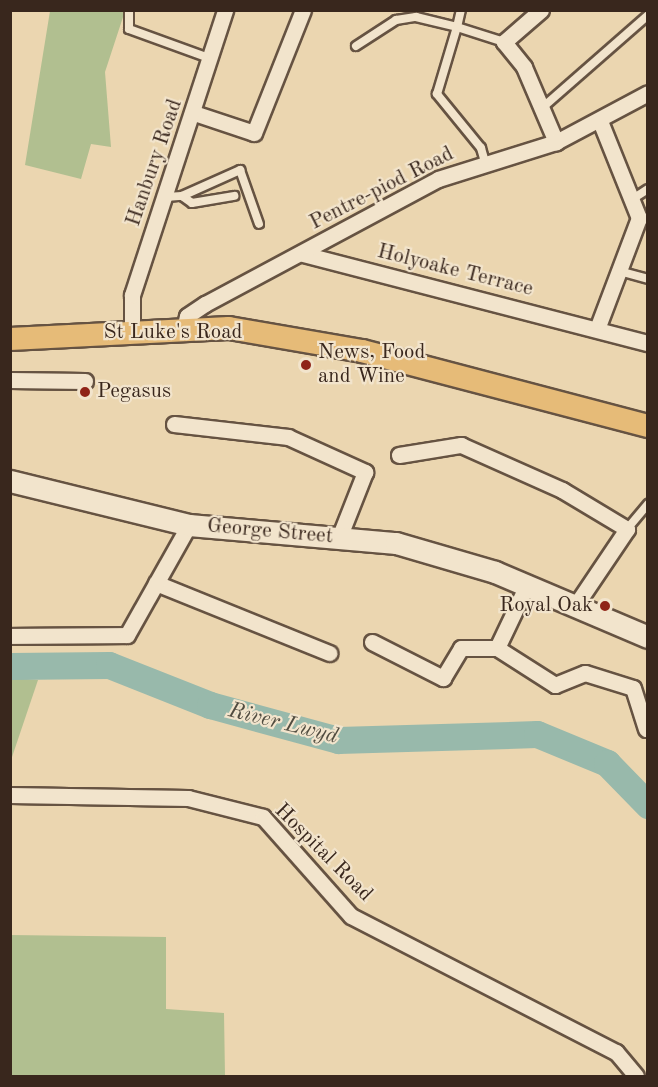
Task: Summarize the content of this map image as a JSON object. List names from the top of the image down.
{
  "streets": {
    "main road": ["St Luke's Road", "George Street"],
    "street": [
      "Hanbury Road",
      "Pentre-piod Road",
      "Holyoake Terrace",
      "Hospital Road"
    ]
  },
  "crossings": [
    ["Hanbury Road", "St Luke's Road"],
    ["Pentre-piod Road", "Holyoake Terrace"],
    ["Pentre-piod Road", "St Luke's Road"]
  ],
  "water": ["River Lwyd"],
  "places": ["News, Food and Wine", "Pegasus", "Royal Oak"]
}
